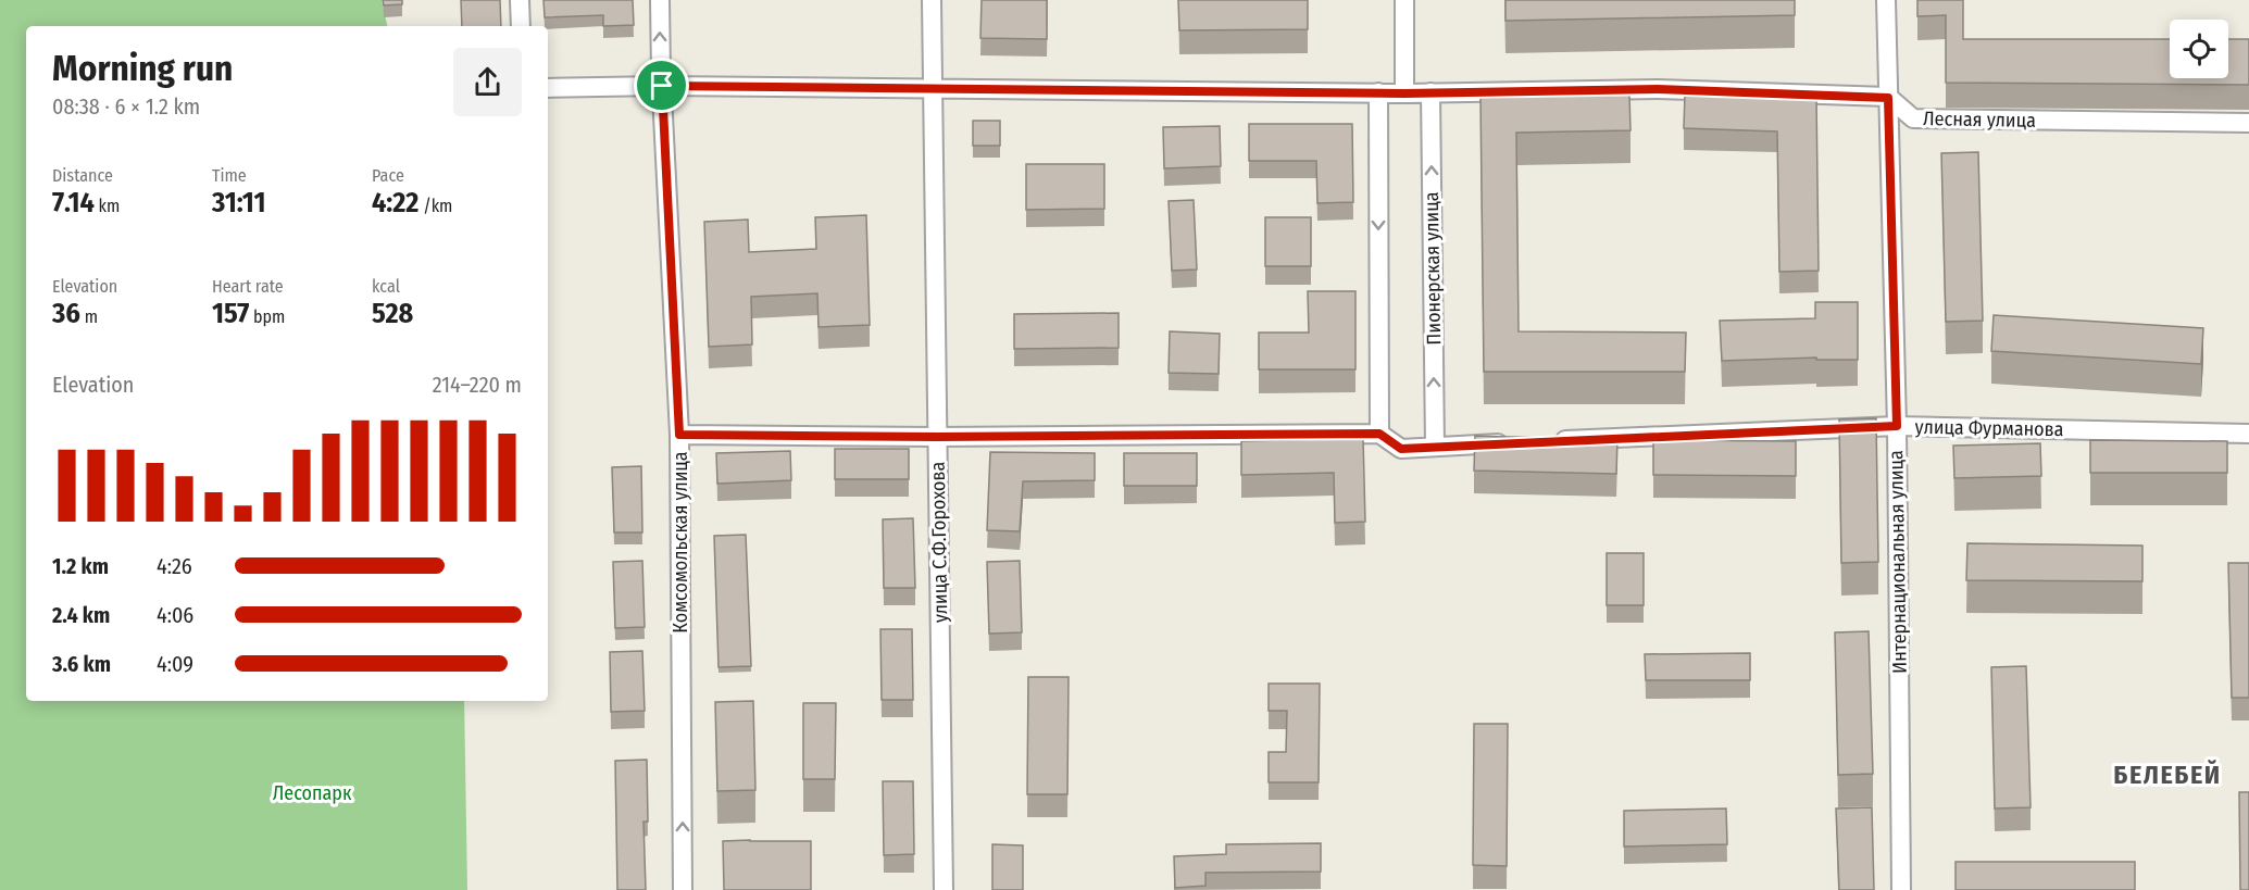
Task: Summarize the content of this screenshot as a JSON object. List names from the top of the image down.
{
  "streets": {
    "street": [
      "Лесная улица",
      "Пионерская улица",
      "улица Фурманова",
      "Комсомольская улица",
      "улица С.Ф.Горохова",
      "Интернациональная улица"
    ]
  },
  "crossings": [
    ["Лесная улица", "Интернациональная улица"],
    ["улица Фурманова", "Интернациональная улица"]
  ],
  "one_way": ["Комсомольская улица"],
  "districts": ["БЕЛЕБЕЙ"],
  "parks": ["Лесопарк"],
  "page": {
    "heading": ["Morning run", "08:38 · 6 × 1.2 km"],
    "stats": [
      ["Distance", "7.14 km"],
      ["Time", "31:11"],
      ["Pace", "4:22 /km"],
      ["Elevation", "36 m"],
      ["Heart rate", "157 bpm"],
      ["kcal", "528"]
    ],
    "chart": ["Elevation", "214–220 m"],
    "list": [
      {
        "name": "1.2 km",
        "note": "4:26"
      },
      {
        "name": "2.4 km",
        "note": "4:06"
      },
      {
        "name": "3.6 km",
        "note": "4:09"
      }
    ]
  }
}
